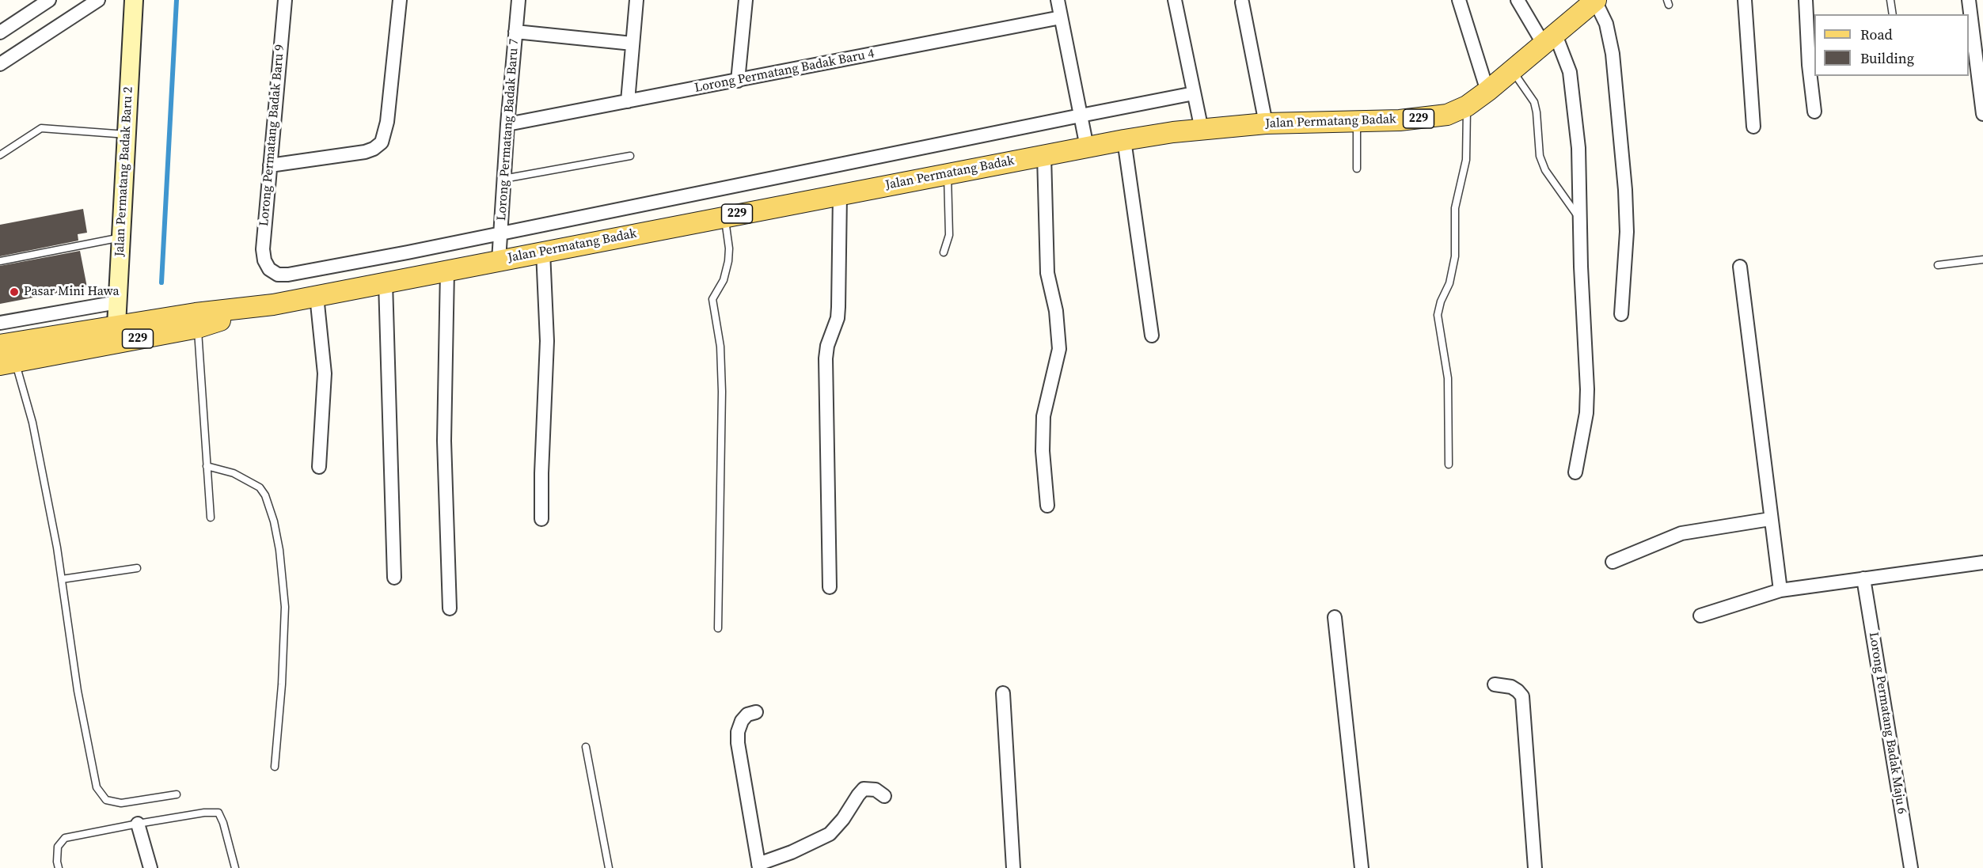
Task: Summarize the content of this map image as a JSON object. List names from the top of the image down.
{
  "streets": {
    "main road": ["229", "Jalan Permatang Badak"],
    "street": [
      "Lorong Permatang Badak Baru 4",
      "Lorong Permatang Badak Baru 7",
      "Lorong Permatang Badak Baru 9",
      "Jalan Permatang Badak Baru 2",
      "Lorong Permatang Badak Maju 6"
    ]
  },
  "crossings": [
    ["Lorong Permatang Badak Baru 4", "Lorong Permatang Badak Baru 7"],
    ["Jalan Permatang Badak", "Lorong Permatang Badak Baru 7"],
    ["Jalan Permatang Badak", "Jalan Permatang Badak Baru 2"],
    ["Lorong Permatang Badak Baru 7", "Lorong Permatang Badak Baru 9"]
  ],
  "places": ["Pasar Mini Hawa"],
  "legend": ["Road", "Building"]
}
